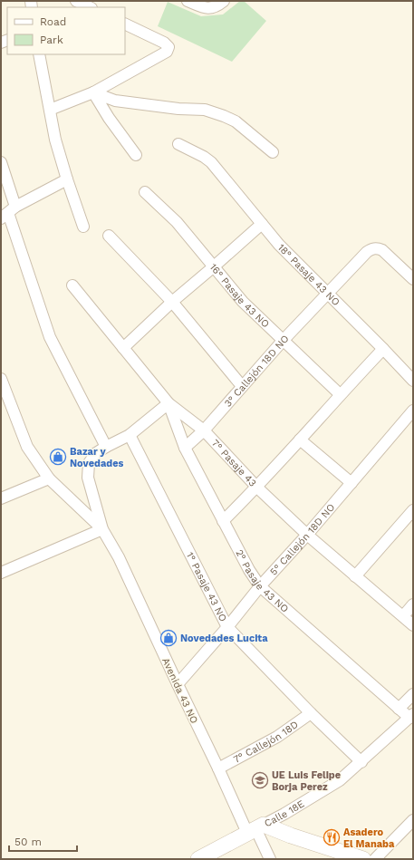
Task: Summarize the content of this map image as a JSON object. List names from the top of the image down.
{
  "streets": {
    "street": [
      "18° Pasaje 43 NO",
      "16° Pasaje 43 NO",
      "3° Callejón 18D NO",
      "7° Pasaje 43",
      "5° Callejón 18D NO",
      "2° Pasaje 43 NO",
      "1° Pasaje 43 NO",
      "Avenida 43 NO",
      "7° Callejón 18D",
      "Calle 18E"
    ]
  },
  "crossings": [
    ["18° Pasaje 43 NO", "3° Callejón 18D NO"],
    ["16° Pasaje 43 NO", "3° Callejón 18D NO"],
    ["3° Callejón 18D NO", "7° Pasaje 43"],
    ["3° Callejón 18D NO", "2° Pasaje 43 NO"],
    ["7° Pasaje 43", "5° Callejón 18D NO"],
    ["7° Pasaje 43", "2° Pasaje 43 NO"],
    ["7° Pasaje 43", "Avenida 43 NO"],
    ["5° Callejón 18D NO", "2° Pasaje 43 NO"],
    ["5° Callejón 18D NO", "1° Pasaje 43 NO"],
    ["5° Callejón 18D NO", "Avenida 43 NO"],
    ["2° Pasaje 43 NO", "Avenida 43 NO"],
    ["2° Pasaje 43 NO", "Calle 18E"],
    ["1° Pasaje 43 NO", "Avenida 43 NO"],
    ["1° Pasaje 43 NO", "7° Callejón 18D"],
    ["1° Pasaje 43 NO", "Calle 18E"],
    ["Avenida 43 NO", "7° Callejón 18D"],
    ["Avenida 43 NO", "Calle 18E"]
  ],
  "places": {
    "shop": ["Bazar y Novedades", "Novedades Lucita"],
    "school or university": ["UE Luis Felipe Borja Perez"],
    "restaurant": ["Asadero El Manaba"]
  },
  "legend": ["Road", "Park"],
  "scale_bar": "50 m"
}
